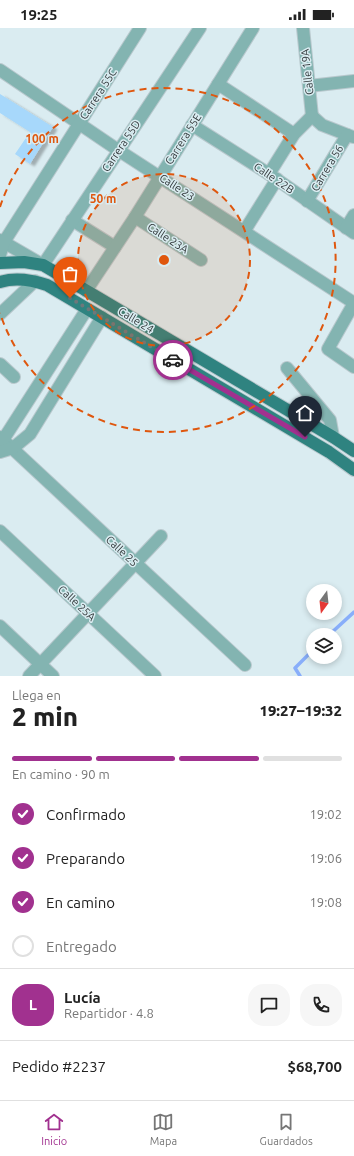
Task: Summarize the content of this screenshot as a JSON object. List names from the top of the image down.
{
  "streets": {
    "main road": ["Calle 24"],
    "street": [
      "Calle 19A",
      "Carrera 55C",
      "Carrera 55E",
      "Carrera 55D",
      "Carrera 56",
      "Calle 22B",
      "Calle 23",
      "Calle 23A",
      "Calle 25",
      "Calle 25A"
    ]
  },
  "crossings": [
    ["Carrera 55C", "Calle 23"],
    ["Carrera 55C", "Calle 24"],
    ["Carrera 55E", "Calle 22B"],
    ["Carrera 55E", "Calle 23"],
    ["Carrera 55E", "Calle 23A"],
    ["Carrera 55E", "Calle 24"],
    ["Carrera 55D", "Calle 23"],
    ["Carrera 55D", "Calle 24"],
    ["Carrera 56", "Calle 22B"]
  ],
  "north": "bottom",
  "page": {
    "status": "19:25",
    "heading": ["2 min", "Llega en", "19:27–19:32"],
    "panel": [
      "Lucía",
      "Repartidor · 4.8",
      "Pedido #2237",
      "$68,700"
    ],
    "bar": "En camino · 90 m",
    "list": [
      ["Confirmado", "19:02"],
      ["Preparando", "19:06"],
      ["En camino", "19:08"],
      "Entregado"
    ],
    "round": "L",
    "tabs": ["Inicio", "Mapa", "Guardados"]
  },
  "rings": ["100 m", "50 m"]
}
